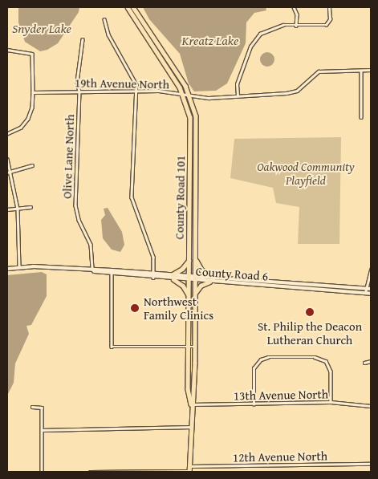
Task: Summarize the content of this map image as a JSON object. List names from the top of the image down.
{
  "streets": {
    "main road": ["County Road 101", "County Road 6"],
    "street": [
      "19th Avenue North",
      "Olive Lane North",
      "13th Avenue North",
      "12th Avenue North"
    ]
  },
  "crossings": [
    ["19th Avenue North", "Olive Lane North"],
    ["19th Avenue North", "County Road 101"],
    ["Olive Lane North", "County Road 6"],
    ["County Road 101", "County Road 6"],
    ["County Road 101", "13th Avenue North"],
    ["County Road 101", "12th Avenue North"]
  ],
  "water": ["Snyder Lake", "Kreatz Lake"],
  "parks": ["Oakwood Community Playfield"],
  "places": ["Northwest Family Clinics", "St. Philip the Deacon Lutheran Church"]
}
